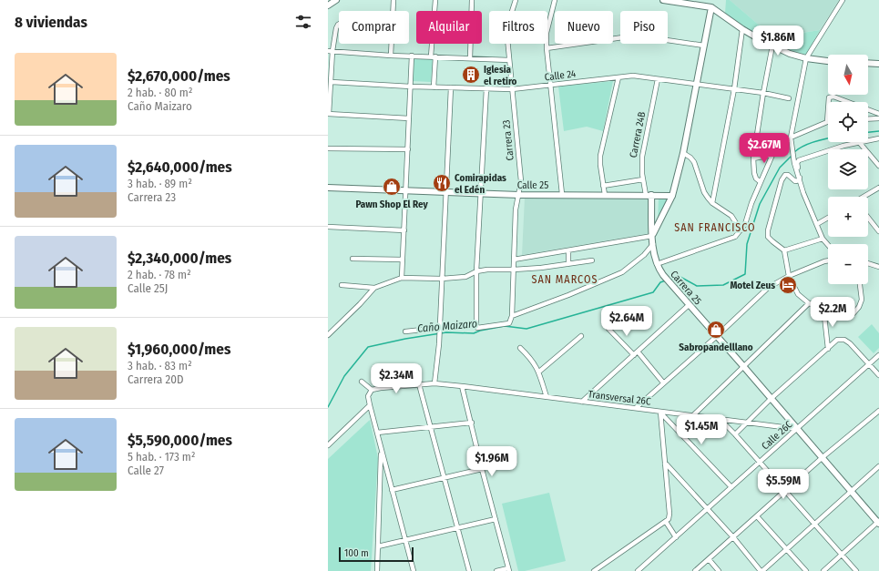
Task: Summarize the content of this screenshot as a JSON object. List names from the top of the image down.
{
  "streets": {
    "street": [
      "Calle 24",
      "Carrera 24B",
      "Carrera 23",
      "Calle 25",
      "Carrera 25",
      "Transversal 26C",
      "Calle 26C"
    ]
  },
  "crossings": [
    ["Calle 24", "Carrera 24B"],
    ["Calle 24", "Carrera 23"],
    ["Carrera 24B", "Calle 25"],
    ["Carrera 24B", "Carrera 25"],
    ["Carrera 23", "Calle 25"],
    ["Carrera 25", "Transversal 26C"],
    ["Carrera 25", "Calle 26C"],
    ["Transversal 26C", "Calle 26C"]
  ],
  "districts": ["SAN FRANCISCO", "SAN MARCOS"],
  "water": ["Caño Maizaro"],
  "places": {
    "building": ["Iglesia el retiro"],
    "restaurant": ["Comirapidas el Edén"],
    "shop": ["Pawn Shop El Rey", "Sabropandelllano"],
    "hotel": ["Motel Zeus"]
  },
  "scale_bar": "100 m",
  "north": "bottom",
  "page": {
    "heading": "8 viviendas",
    "chip": [
      "Comprar",
      "Alquilar",
      "Filtros",
      "Nuevo",
      "Piso"
    ],
    "price": [
      "$1.86M",
      "$2.67M",
      "$2.2M",
      "$2.64M",
      "$2.34M",
      "$1.45M",
      "$1.96M",
      "$5.59M"
    ],
    "list": [
      {
        "name": "$2,670,000/mes",
        "note": "2 hab. · 80 m² · Caño Maizaro"
      },
      {
        "name": "$2,640,000/mes",
        "note": "3 hab. · 89 m² · Carrera 23"
      },
      {
        "name": "$2,340,000/mes",
        "note": "2 hab. · 78 m² · Calle 25J"
      },
      {
        "name": "$1,960,000/mes",
        "note": "3 hab. · 83 m² · Carrera 20D"
      },
      {
        "name": "$5,590,000/mes",
        "note": "5 hab. · 173 m² · Calle 27"
      }
    ],
    "map_buttons": ["+", "−"],
    "scale": "100 m"
  }
}
